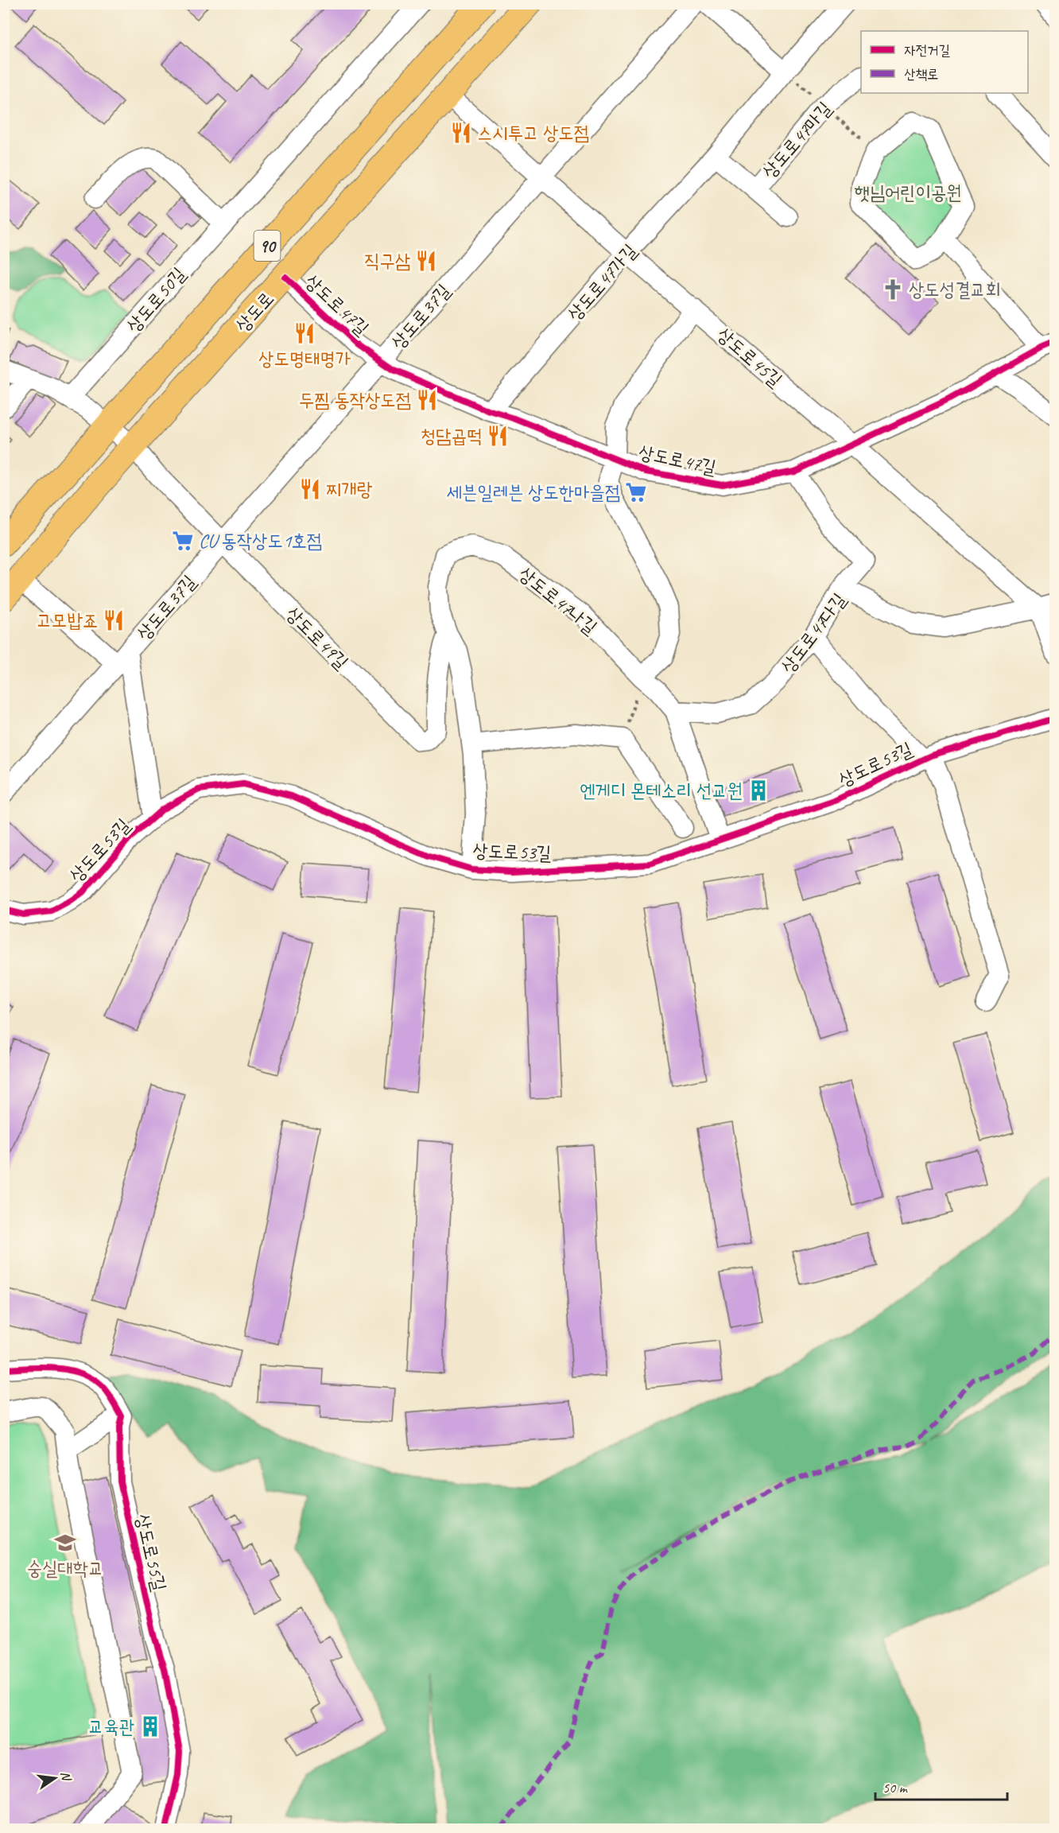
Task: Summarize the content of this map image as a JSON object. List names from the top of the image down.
{
  "streets": {
    "main road": ["90", "상도로"],
    "street": [
      "상도로47마길",
      "상도로47가길",
      "상도로50길",
      "상도로47길",
      "상도로37길",
      "상도로45길",
      "상도로47나길",
      "상도로47다길",
      "상도로49길",
      "상도로53길",
      "상도로55길"
    ]
  },
  "crossings": [
    ["상도로47가길", "상도로47길"],
    ["상도로47가길", "상도로45길"],
    ["상도로47길", "상도로"],
    ["상도로47길", "상도로37길"],
    ["상도로47길", "상도로45길"],
    ["상도로", "상도로45길"],
    ["상도로", "상도로49길"],
    ["상도로37길", "상도로45길"],
    ["상도로37길", "상도로49길"],
    ["상도로37길", "상도로53길"],
    ["상도로45길", "상도로47다길"],
    ["상도로47나길", "상도로49길"],
    ["상도로47나길", "상도로53길"],
    ["상도로47다길", "상도로53길"]
  ],
  "parks": ["햇님어린이공원"],
  "places": {
    "restaurant": [
      "스시투고 상도점",
      "직구삼",
      "상도명태명가",
      "두찜 동작상도점",
      "청담곱떡",
      "찌개랑",
      "고모밥죠"
    ],
    "church": ["상도성결교회"],
    "supermarket": ["세븐일레븐 상도한마을점", "CU 동작상도1호점"],
    "building": ["엔게디 몬테소리 선교원", "교육관"],
    "school or university": ["숭실대학교"]
  },
  "legend": ["자전거길", "산책로"],
  "scale_bar": "50 m",
  "north": "right"
}
